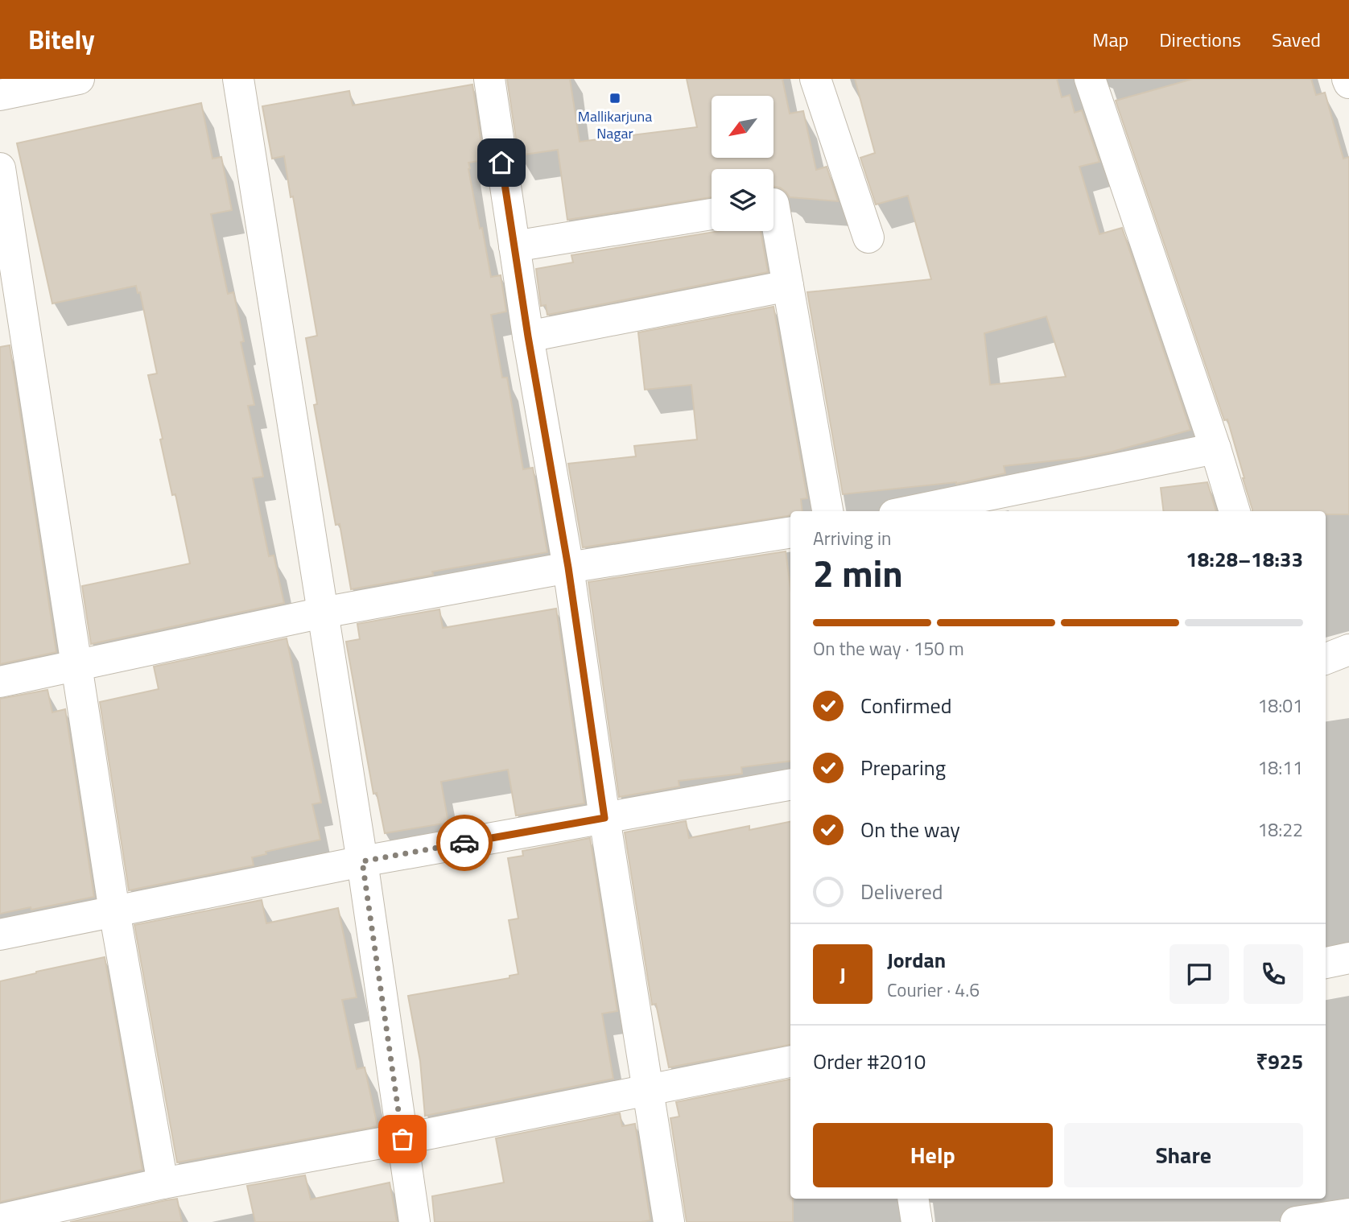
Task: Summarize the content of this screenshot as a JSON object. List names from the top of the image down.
{
  "places": {
    "transit": ["Mallikarjuna Nagar"]
  },
  "north": "bottom left",
  "page": {
    "header": "Bitely",
    "nav": ["Map", "Directions", "Saved"],
    "heading": ["2 min", "Arriving in", "18:28–18:33"],
    "panel": [
      "Jordan",
      "Courier · 4.6",
      "Order #2010",
      "₹925"
    ],
    "bar": "On the way · 150 m",
    "list": [
      ["Confirmed", "18:01"],
      ["Preparing", "18:11"],
      ["On the way", "18:22"],
      "Delivered"
    ],
    "round": "J",
    "buttons": ["Help", "Share"]
  }
}
